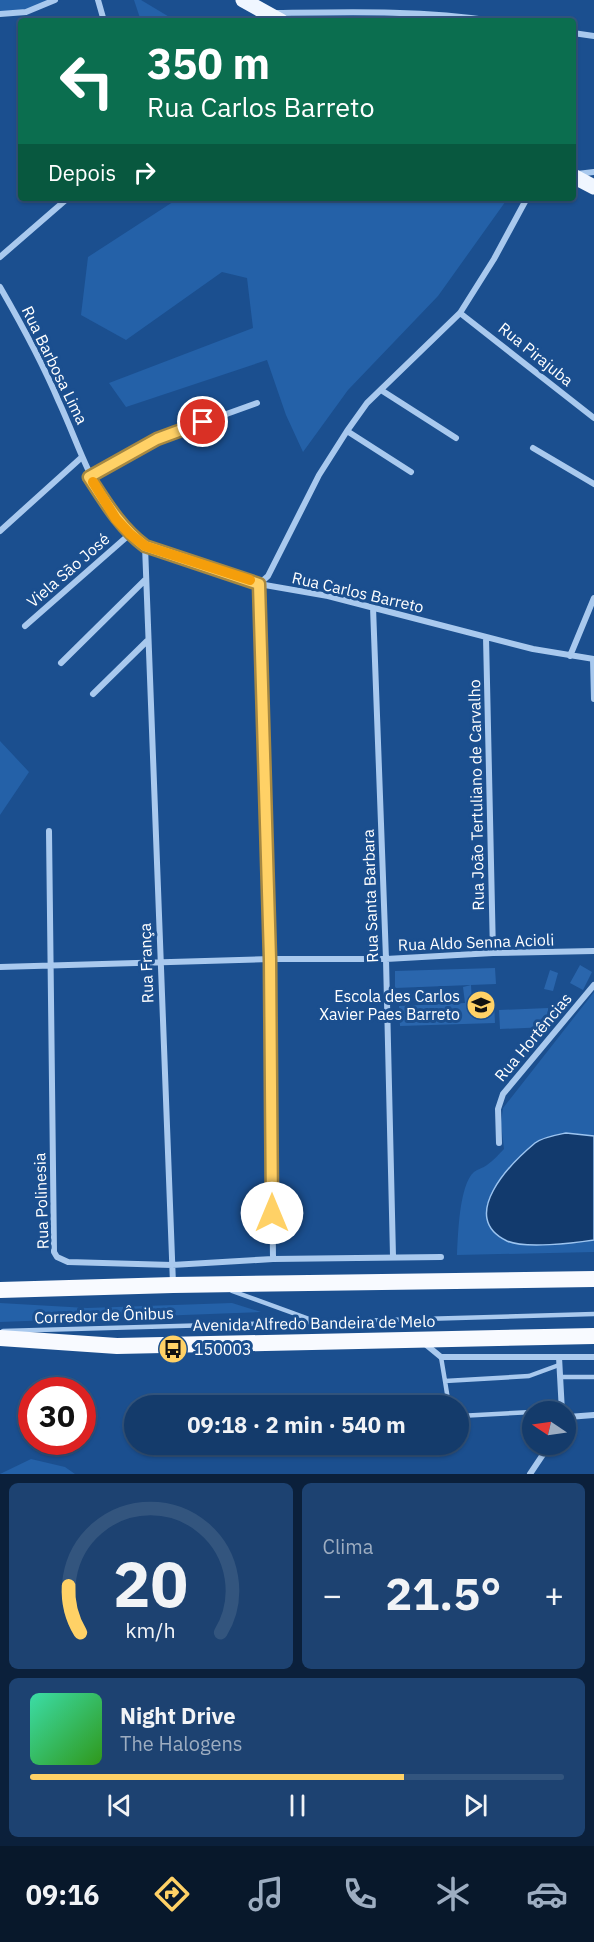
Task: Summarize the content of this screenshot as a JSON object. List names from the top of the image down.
{
  "streets": {
    "highway": ["Avenida Alfredo Bandeira de Melo"],
    "street": [
      "Rua Pirajuba",
      "Rua Barbosa Lima",
      "Viela São José",
      "Rua Carlos Barreto",
      "Rua João Tertuliano de Carvalho",
      "Rua Santa Barbara",
      "Rua Aldo Senna Acioli",
      "Rua França",
      "Rua Hortências",
      "Rua Polinesia"
    ],
    "lane": ["Corredor de Ônibus"]
  },
  "crossings": [
    ["Rua Barbosa Lima", "Rua Carlos Barreto"],
    ["Viela São José", "Rua Carlos Barreto"],
    ["Rua Carlos Barreto", "Rua João Tertuliano de Carvalho"],
    ["Rua Carlos Barreto", "Rua Santa Barbara"],
    ["Rua Carlos Barreto", "Rua França"],
    ["Rua João Tertuliano de Carvalho", "Rua Aldo Senna Acioli"],
    ["Rua Santa Barbara", "Rua Aldo Senna Acioli"],
    ["Rua Santa Barbara", "Rua Polinesia"],
    ["Rua Aldo Senna Acioli", "Rua França"],
    ["Rua Aldo Senna Acioli", "Rua Polinesia"],
    ["Rua França", "Rua Polinesia"]
  ],
  "places": {
    "school or university": ["Escola des Carlos Xavier Paes Barreto"],
    "bus stop": ["150003"]
  },
  "north": "left",
  "page": {
    "turn": ["350 m", "Rua Carlos Barreto"],
    "then": "Depois",
    "limit": "30",
    "trip": "09:18 · 2 min · 540 m",
    "tile": "Clima",
    "heat": ["−", "21.5°", "+"],
    "song": ["Night Drive", "The Halogens"],
    "tabs": "09:16",
    "gauge": ["20", "km/h"]
  }
}
